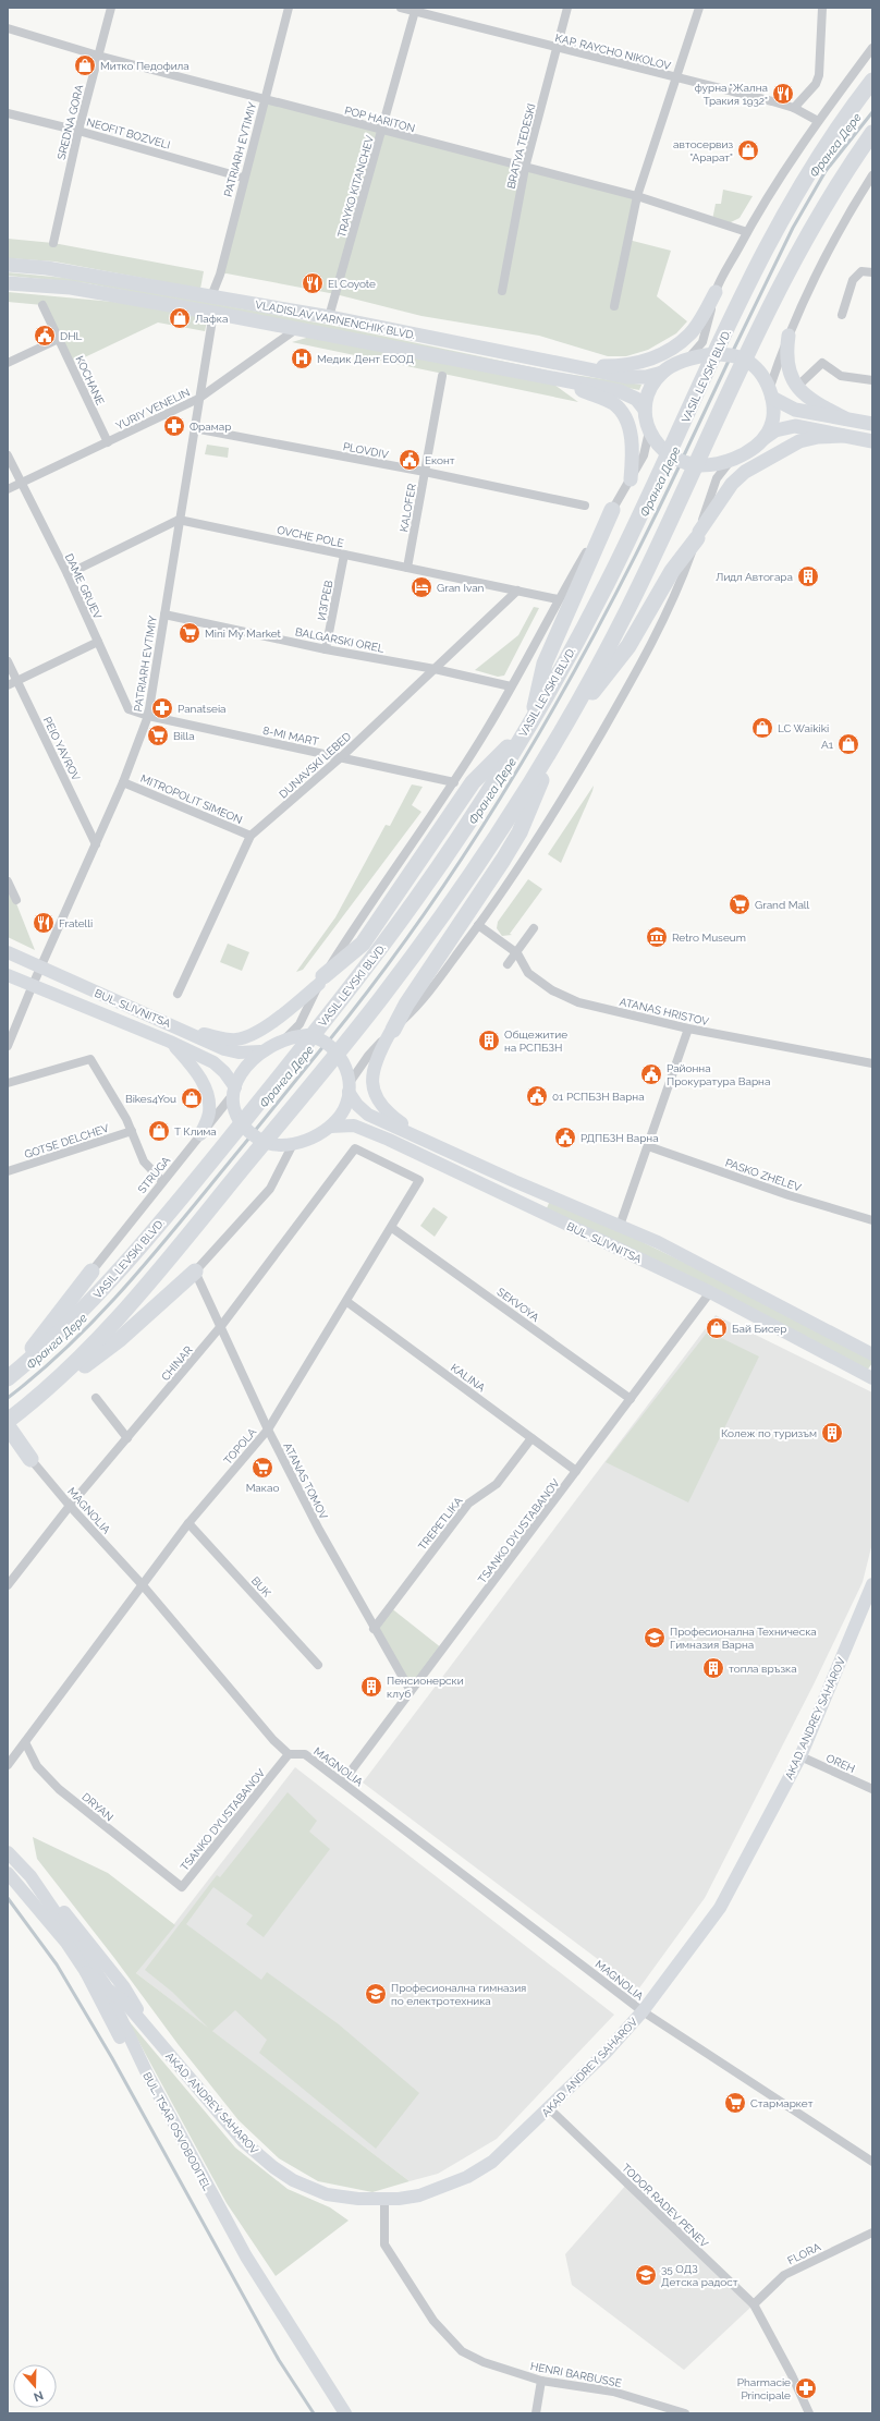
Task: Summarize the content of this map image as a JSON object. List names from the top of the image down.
{
  "streets": {
    "highway": ["VASIL LEVSKI BLVD."],
    "main road": [
      "VLADISLAV VARNENCHIK BLVD.",
      "BUL. SLIVNITSA",
      "AKAD. ANDREY SAHAROV",
      "BUL. TSAR OSVOBODITEL"
    ],
    "street": [
      "KAP. RAYCHO NIKOLOV",
      "POP HARITON",
      "SREDNA GORA",
      "NEOFIT BOZVELI",
      "BRATYA TEDESKI",
      "PATRIARH EVTIMIY",
      "TRAYKO KITANCHEV",
      "KOCHANE",
      "YURIY VENELIN",
      "PLOVDIV",
      "KALOFER",
      "OVCHE POLE",
      "DAME GRUEV",
      "ИЗГРЕВ",
      "BALGARSKI OREL",
      "8-MI MART",
      "PEIO YAVROV",
      "DUNAVSKI LEBED",
      "MITROPOLIT SIMEON",
      "ATANAS HRISTOV",
      "GOTSE DELCHEV",
      "STRUGA",
      "PASKO ZHELEV",
      "SEKVOYA",
      "CHINAR",
      "KALINA",
      "TOPOLA",
      "ATANAS TOMOV",
      "MAGNOLIA",
      "TREPETLIKA",
      "TSANKO DYUSTABANOV",
      "BUK",
      "OREH",
      "DRYAN",
      "TODOR RADEV PENEV",
      "FLORA",
      "HENRI BARBUSSE"
    ]
  },
  "crossings": [
    ["KAP. RAYCHO NIKOLOV", "BRATYA TEDESKI"],
    ["KAP. RAYCHO NIKOLOV", "TRAYKO KITANCHEV"],
    ["POP HARITON", "SREDNA GORA"],
    ["POP HARITON", "BRATYA TEDESKI"],
    ["POP HARITON", "PATRIARH EVTIMIY"],
    ["POP HARITON", "TRAYKO KITANCHEV"],
    ["SREDNA GORA", "NEOFIT BOZVELI"],
    ["NEOFIT BOZVELI", "PATRIARH EVTIMIY"],
    ["PATRIARH EVTIMIY", "VLADISLAV VARNENCHIK BLVD."],
    ["PATRIARH EVTIMIY", "YURIY VENELIN"],
    ["PATRIARH EVTIMIY", "PLOVDIV"],
    ["PATRIARH EVTIMIY", "OVCHE POLE"],
    ["PATRIARH EVTIMIY", "DAME GRUEV"],
    ["PATRIARH EVTIMIY", "BALGARSKI OREL"],
    ["PATRIARH EVTIMIY", "8-MI MART"],
    ["PATRIARH EVTIMIY", "PEIO YAVROV"],
    ["PATRIARH EVTIMIY", "MITROPOLIT SIMEON"],
    ["PATRIARH EVTIMIY", "BUL. SLIVNITSA"],
    ["TRAYKO KITANCHEV", "VLADISLAV VARNENCHIK BLVD."],
    ["VLADISLAV VARNENCHIK BLVD.", "YURIY VENELIN"],
    ["KOCHANE", "YURIY VENELIN"],
    ["YURIY VENELIN", "DAME GRUEV"],
    ["PLOVDIV", "KALOFER"],
    ["KALOFER", "OVCHE POLE"],
    ["OVCHE POLE", "ИЗГРЕВ"],
    ["OVCHE POLE", "DUNAVSKI LEBED"],
    ["DAME GRUEV", "8-MI MART"],
    ["ИЗГРЕВ", "BALGARSKI OREL"],
    ["BALGARSKI OREL", "DUNAVSKI LEBED"],
    ["8-MI MART", "DUNAVSKI LEBED"],
    ["DUNAVSKI LEBED", "MITROPOLIT SIMEON"],
    ["BUL. SLIVNITSA", "STRUGA"],
    ["BUL. SLIVNITSA", "TSANKO DYUSTABANOV"],
    ["SEKVOYA", "TOPOLA"],
    ["SEKVOYA", "TSANKO DYUSTABANOV"],
    ["CHINAR", "TOPOLA"],
    ["CHINAR", "ATANAS TOMOV"],
    ["CHINAR", "MAGNOLIA"],
    ["KALINA", "TOPOLA"],
    ["KALINA", "TREPETLIKA"],
    ["KALINA", "TSANKO DYUSTABANOV"],
    ["TOPOLA", "ATANAS TOMOV"],
    ["TOPOLA", "MAGNOLIA"],
    ["TOPOLA", "BUK"],
    ["TOPOLA", "DRYAN"],
    ["ATANAS TOMOV", "TREPETLIKA"],
    ["ATANAS TOMOV", "TSANKO DYUSTABANOV"],
    ["MAGNOLIA", "TSANKO DYUSTABANOV"],
    ["MAGNOLIA", "AKAD. ANDREY SAHAROV"],
    ["TSANKO DYUSTABANOV", "DRYAN"],
    ["AKAD. ANDREY SAHAROV", "OREH"],
    ["AKAD. ANDREY SAHAROV", "TODOR RADEV PENEV"],
    ["AKAD. ANDREY SAHAROV", "HENRI BARBUSSE"],
    ["TODOR RADEV PENEV", "FLORA"]
  ],
  "water": ["Франга Дере"],
  "places": {
    "shop": [
      "Митко Педофила",
      "автосервиз \"Арарат\"",
      "Лафка",
      "LC Waikiki",
      "A1",
      "Bikes4You",
      "Т Клима",
      "Бай Бисер"
    ],
    "restaurant": ["фурна \"Жална Тракия 1932\"", "El Coyote", "Fratelli"],
    "public building": [
      "DHL",
      "Еконт",
      "Районна Прокуратура Варна",
      "01 РСПБЗН Варна",
      "РДПБЗН Варна"
    ],
    "hospital": ["Медик Дент ЕООД"],
    "pharmacy": ["Фрамар", "Panatseia", "Pharmacie Principale"],
    "building": [
      "Лидл Автогара",
      "Общежитие на РСПБЗН",
      "Колеж по туризъм",
      "топла връзка",
      "Пенсионерски клуб"
    ],
    "hotel": ["Gran Ivan"],
    "supermarket": [
      "Mini My Market",
      "Billa",
      "Grand Mall",
      "Макао",
      "Стармаркет"
    ],
    "museum": ["Retro Museum"],
    "school or university": ["Професионална Техническа Гимназия Варна", "Професионална гимназия по електротехника", "35 ОДЗ Детска радост"]
  },
  "north": "bottom"
}
